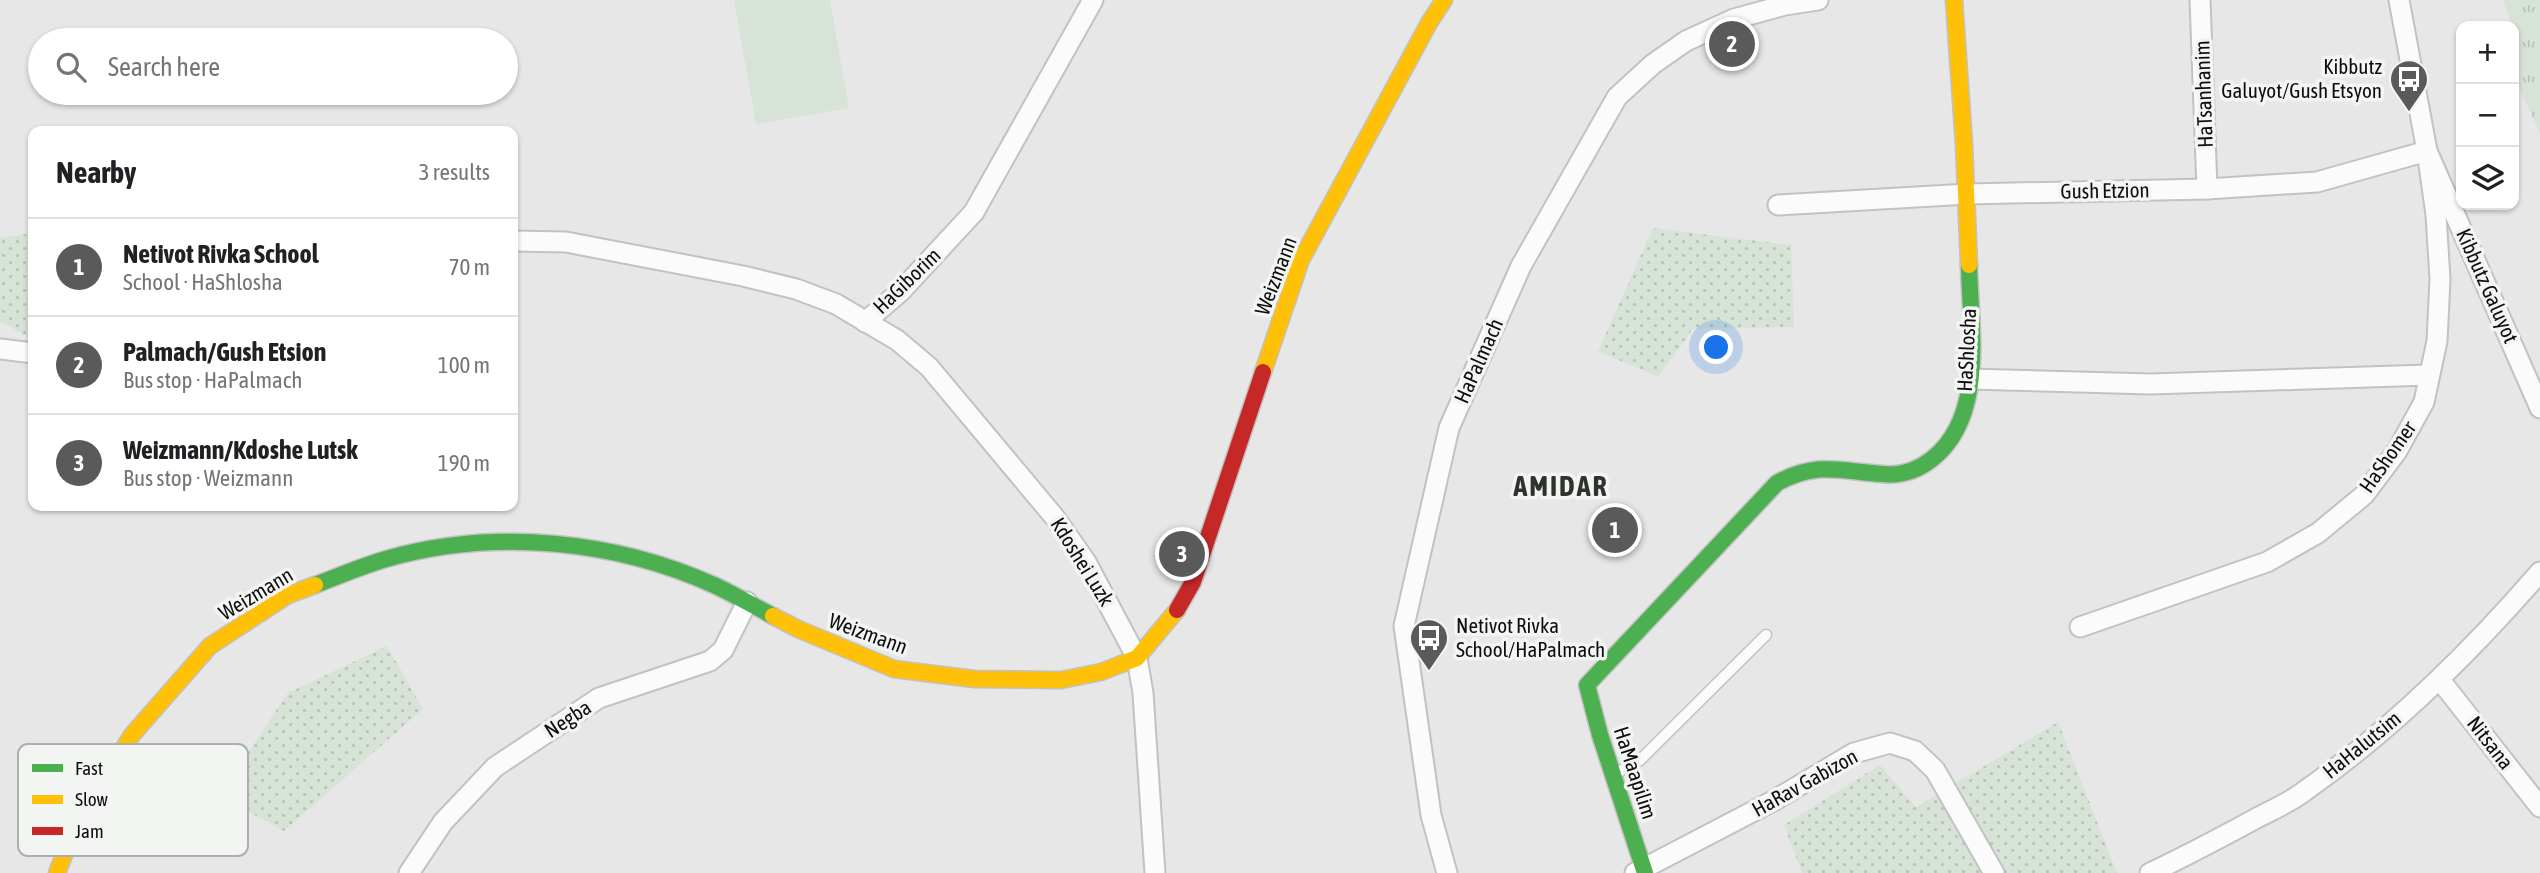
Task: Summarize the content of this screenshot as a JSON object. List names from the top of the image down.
{
  "streets": {
    "street": [
      "HaTsanhanim",
      "Gush Etzion",
      "Weizmann",
      "HaGiborim",
      "Kibbutz Galuyot",
      "HaShlosha",
      "HaPalmach",
      "HaShomer",
      "Kdoshei Luzk",
      "Negba",
      "Nitsana",
      "HaHalutsim",
      "HaMaapilim",
      "HaRav Gabizon"
    ]
  },
  "crossings": [
    ["HaTsanhanim", "Gush Etzion"],
    ["Gush Etzion", "Kibbutz Galuyot"],
    ["Gush Etzion", "HaShlosha"],
    ["Gush Etzion", "HaShomer"],
    ["Weizmann", "Kdoshei Luzk"],
    ["Weizmann", "Negba"],
    ["HaGiborim", "Kdoshei Luzk"],
    ["Kibbutz Galuyot", "HaShomer"],
    ["HaShlosha", "HaMaapilim"],
    ["Nitsana", "HaHalutsim"],
    ["HaMaapilim", "HaRav Gabizon"]
  ],
  "districts": ["AMIDAR"],
  "places": {
    "bus stop": ["Kibbutz Galuyot/Gush Etsyon", "Netivot Rivka School/HaPalmach"]
  },
  "legend": ["Fast", "Slow", "Jam"],
  "page": {
    "pins": ["2", "1", "3"],
    "map_buttons": ["+", "−"],
    "search": "Search here",
    "heading": ["Nearby", "3 results"],
    "list": [
      {
        "mark": "1",
        "name": "Netivot Rivka School",
        "note": "School · HaShlosha",
        "value": "70 m"
      },
      {
        "mark": "2",
        "name": "Palmach/Gush Etsion",
        "note": "Bus stop · HaPalmach",
        "value": "100 m"
      },
      {
        "mark": "3",
        "name": "Weizmann/Kdoshe Lutsk",
        "note": "Bus stop · Weizmann",
        "value": "190 m"
      }
    ]
  }
}
